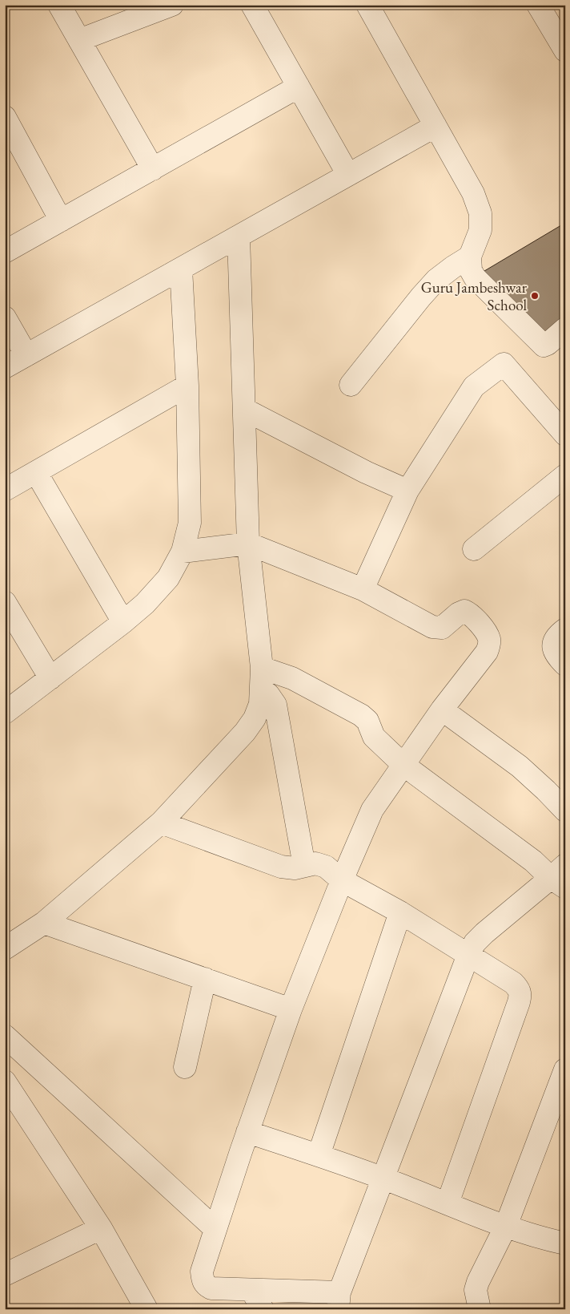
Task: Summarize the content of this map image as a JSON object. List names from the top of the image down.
{
  "places": ["Guru Jambeshwar School"]
}
